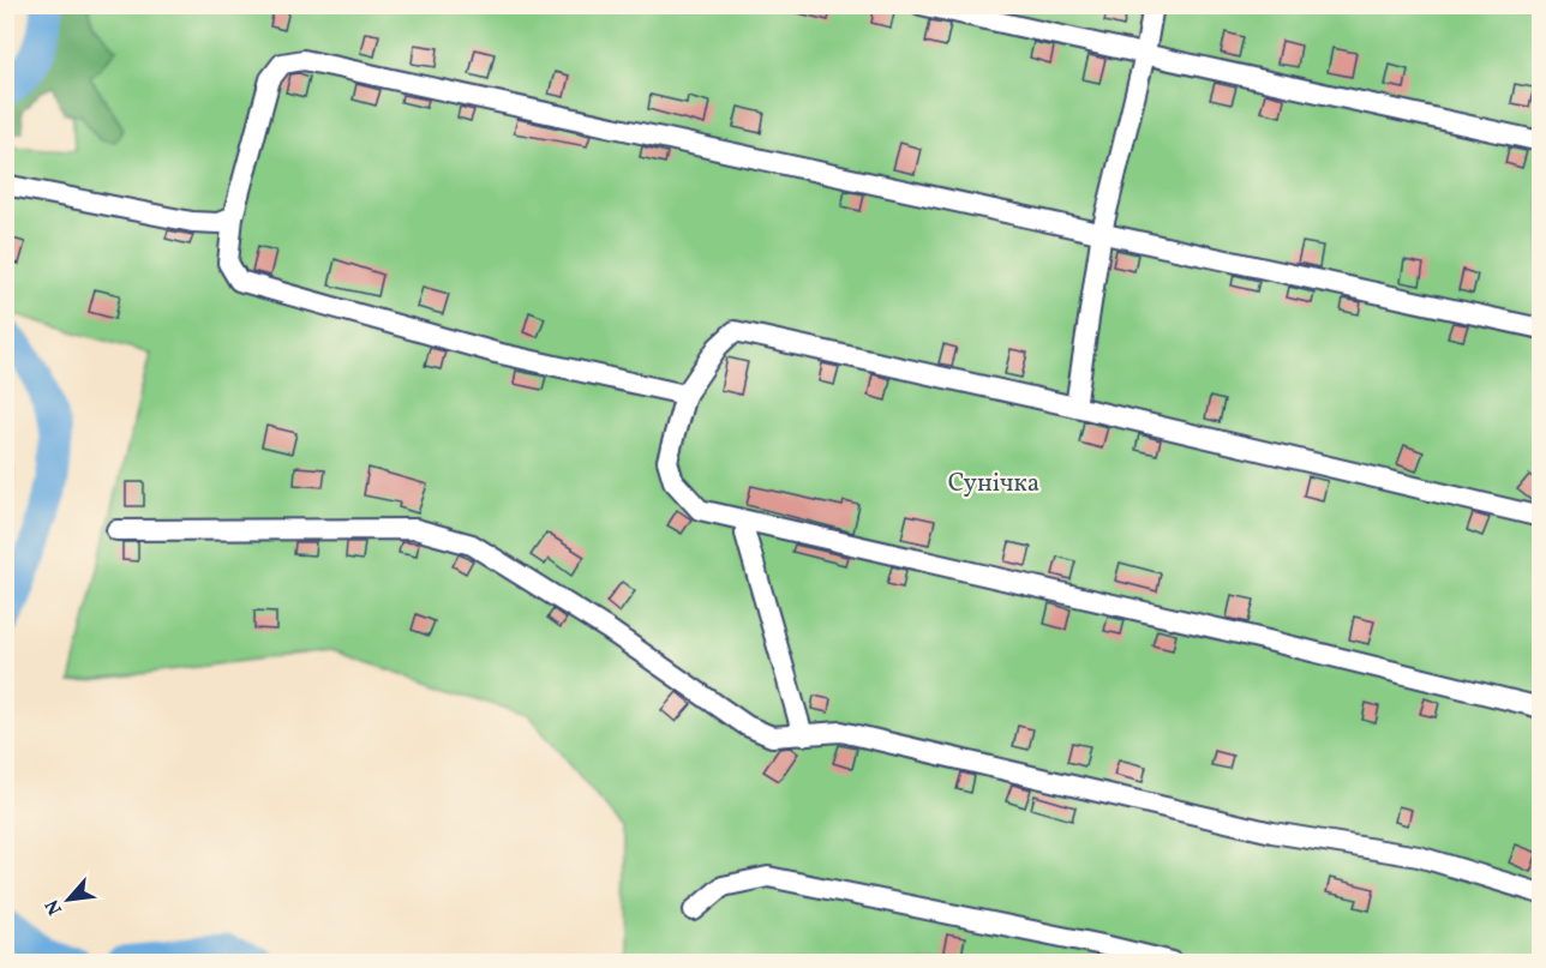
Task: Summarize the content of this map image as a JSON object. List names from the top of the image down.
{
  "parks": ["Сунічка"],
  "north": "bottom left"
}
